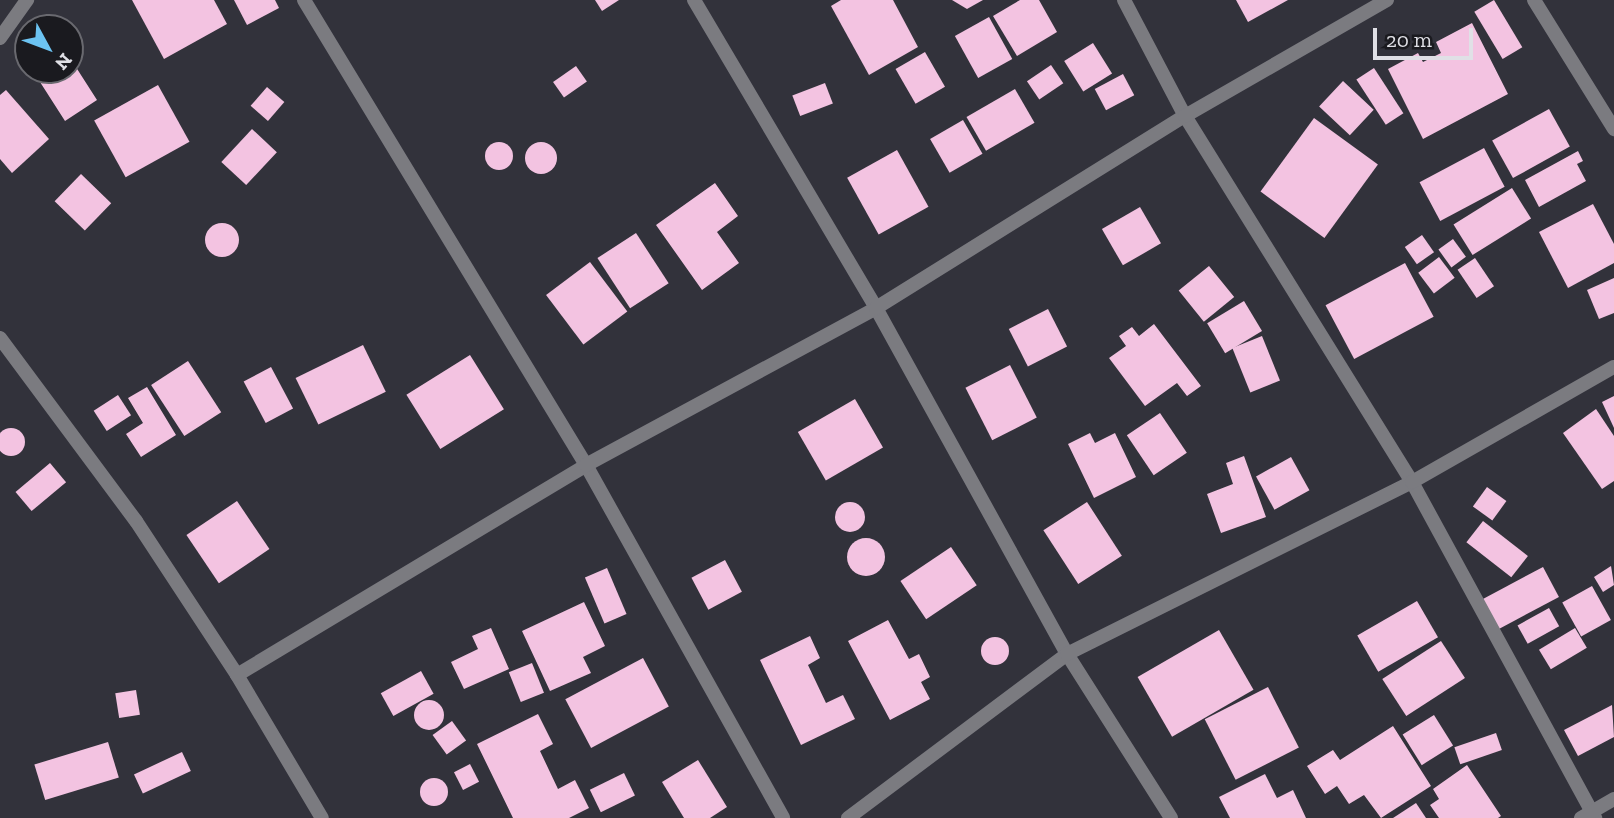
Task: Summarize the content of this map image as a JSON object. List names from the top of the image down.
{
  "scale_bar": "20 m",
  "north": "bottom right"
}
